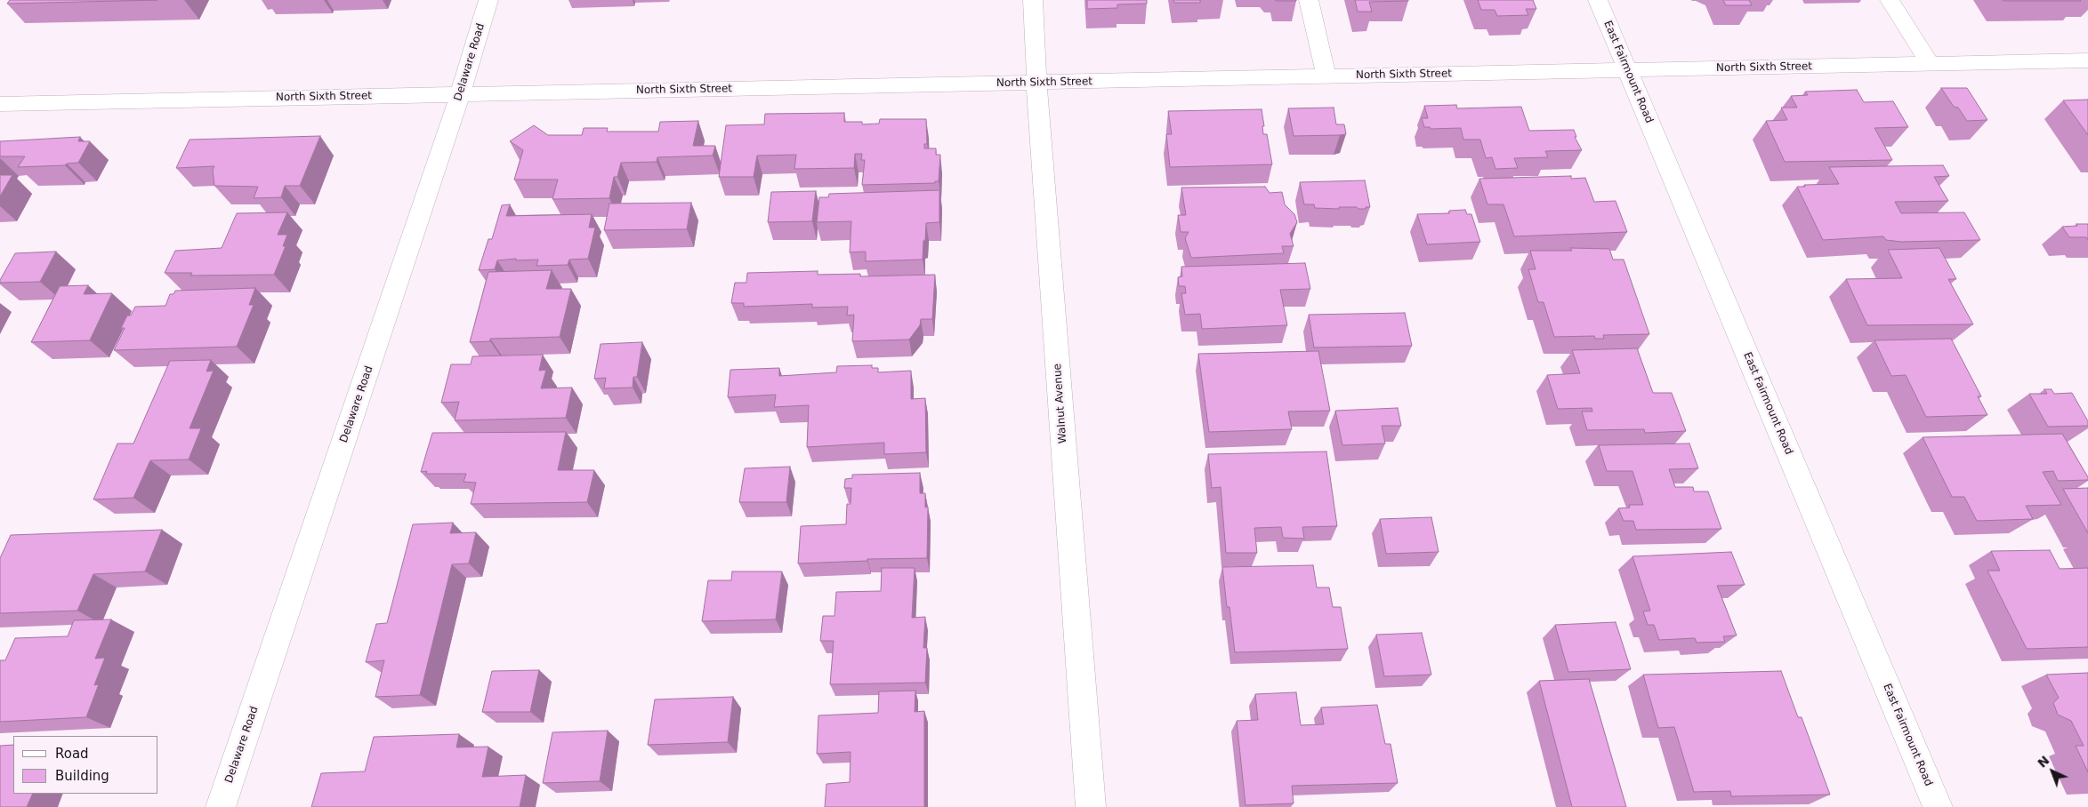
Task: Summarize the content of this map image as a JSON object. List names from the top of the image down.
{
  "streets": {
    "street": [
      "Delaware Road",
      "North Sixth Street",
      "East Fairmount Road",
      "Walnut Avenue"
    ]
  },
  "crossings": [
    ["Delaware Road", "North Sixth Street"],
    ["North Sixth Street", "East Fairmount Road"],
    ["North Sixth Street", "Walnut Avenue"]
  ],
  "legend": ["Road", "Building"],
  "north": "top left"
}
